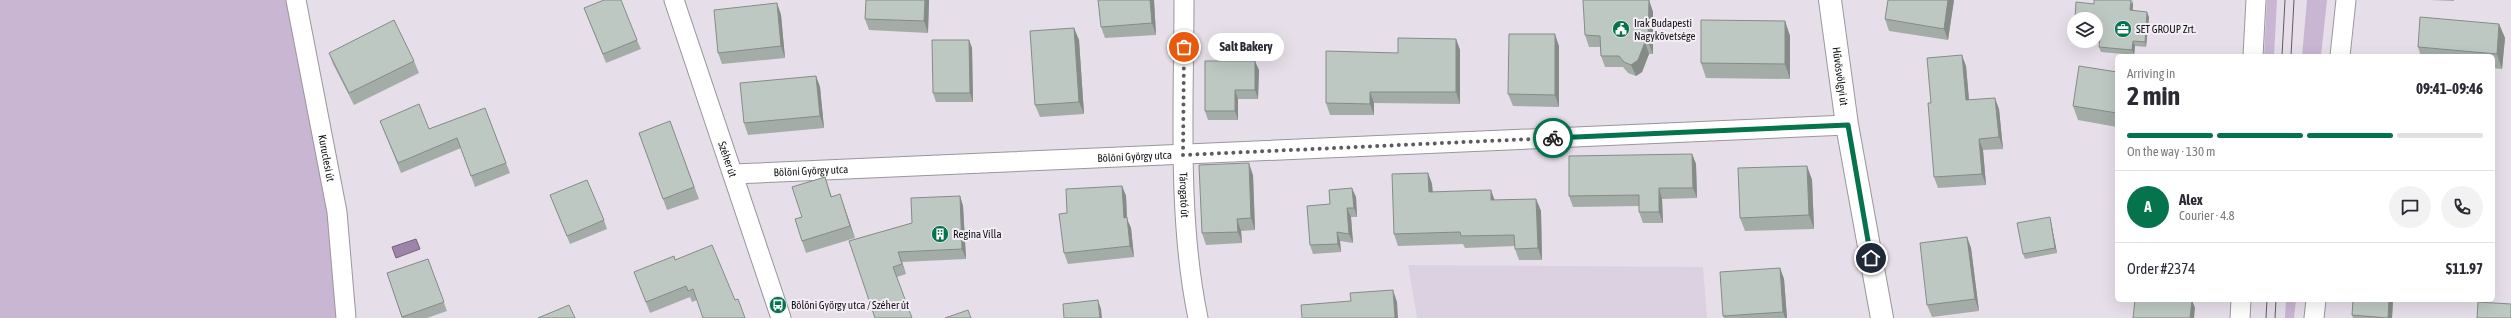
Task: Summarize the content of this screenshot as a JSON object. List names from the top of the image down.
{
  "streets": {
    "main road": ["Hűvösvölgyi út"],
    "street": [
      "Bölöni György utca",
      "Kuruclesi út",
      "Széher út",
      "Tárogató út"
    ]
  },
  "crossings": [
    ["Hűvösvölgyi út", "Bölöni György utca"],
    ["Bölöni György utca", "Széher út"],
    ["Bölöni György utca", "Tárogató út"]
  ],
  "places": {
    "public building": ["Irak Budapesti Nagykövetsége"],
    "office": ["SET GROUP Zrt."],
    "other": ["Salt Bakery"],
    "building": ["Regina Villa"],
    "bus stop": ["Bölöni György utca / Széher út"]
  },
  "page": {
    "bubble": "Salt Bakery",
    "heading": ["2 min", "Arriving in", "09:41–09:46"],
    "panel": [
      "Alex",
      "Courier · 4.8",
      "Order #2374",
      "$11.97"
    ],
    "bar": "On the way · 130 m",
    "round": "A"
  }
}
